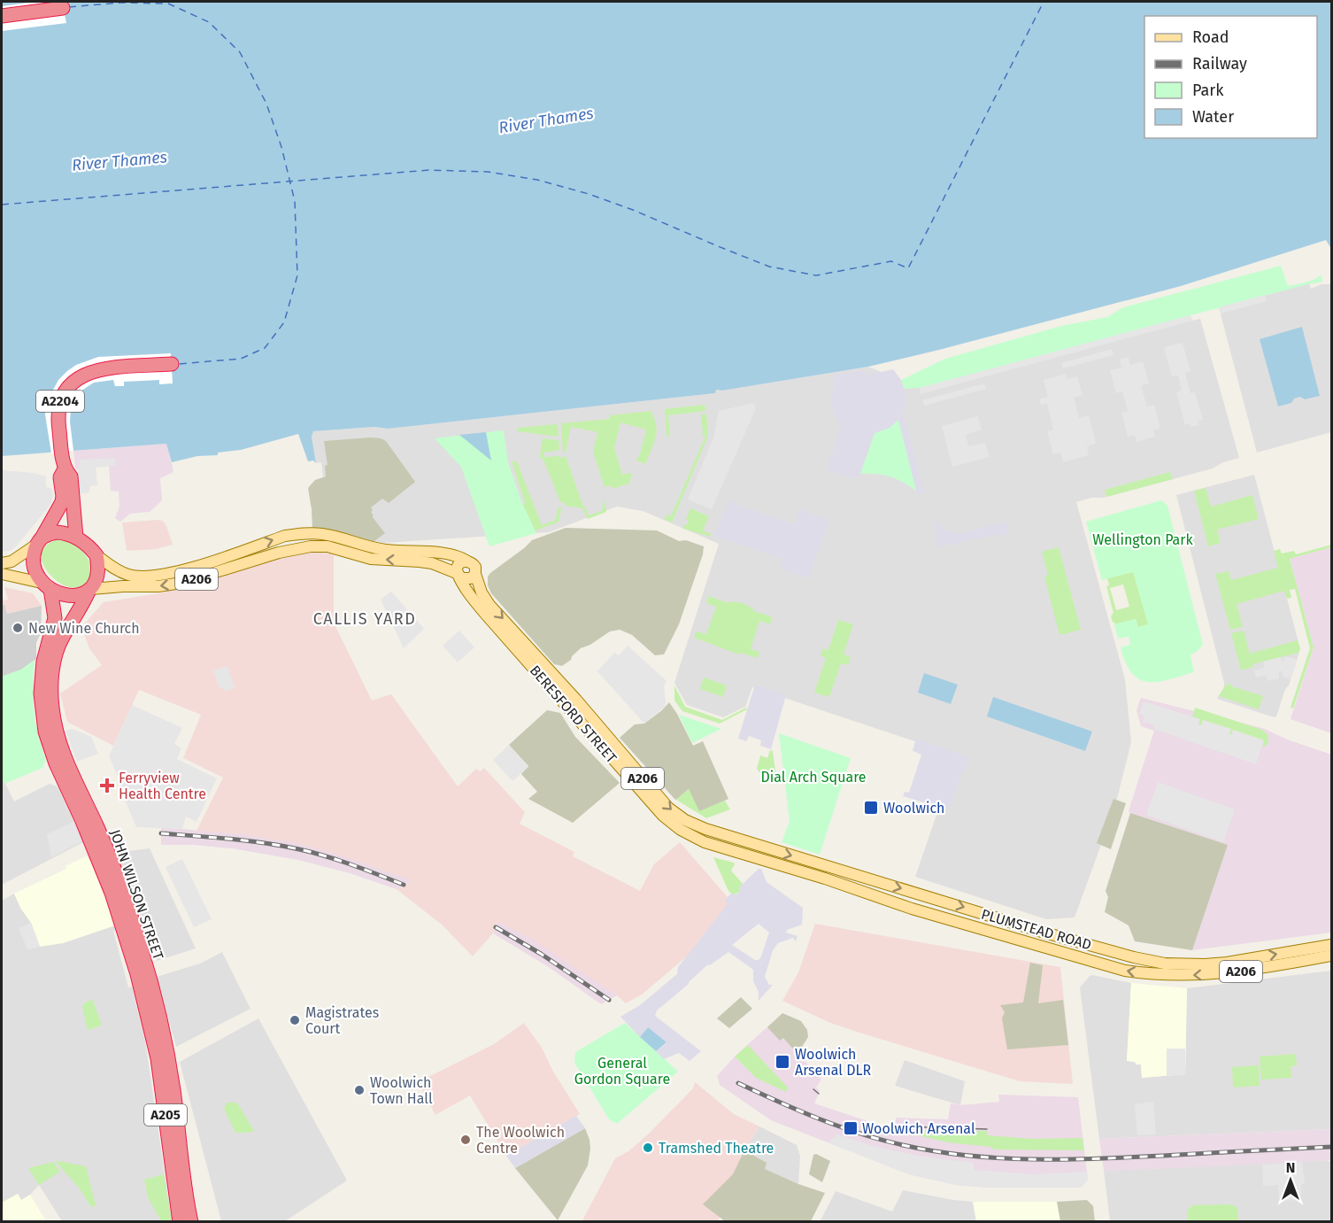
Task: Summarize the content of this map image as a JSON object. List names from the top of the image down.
{
  "streets": {
    "highway": ["A2204", "JOHN WILSON STREET", "A205"],
    "main road": ["A206", "BERESFORD STREET", "PLUMSTEAD ROAD"]
  },
  "crossings": [
    ["A2204", "A206"],
    ["A2204", "JOHN WILSON STREET"],
    ["A206", "BERESFORD STREET"],
    ["A206", "JOHN WILSON STREET"],
    ["BERESFORD STREET", "PLUMSTEAD ROAD"]
  ],
  "districts": ["CALLIS YARD"],
  "water": ["River Thames"],
  "parks": ["Wellington Park", "Dial Arch Square", "General Gordon Square"],
  "places": {
    "other": [
      "New Wine Church",
      "Magistrates Court",
      "Woolwich Town Hall",
      "The Woolwich Centre",
      "Tramshed Theatre"
    ],
    "health": ["Ferryview Health Centre"],
    "transit": ["Woolwich", "Woolwich Arsenal DLR", "Woolwich Arsenal"]
  },
  "legend": [
    "Road",
    "Railway",
    "Park",
    "Water"
  ],
  "north": "top"
}
